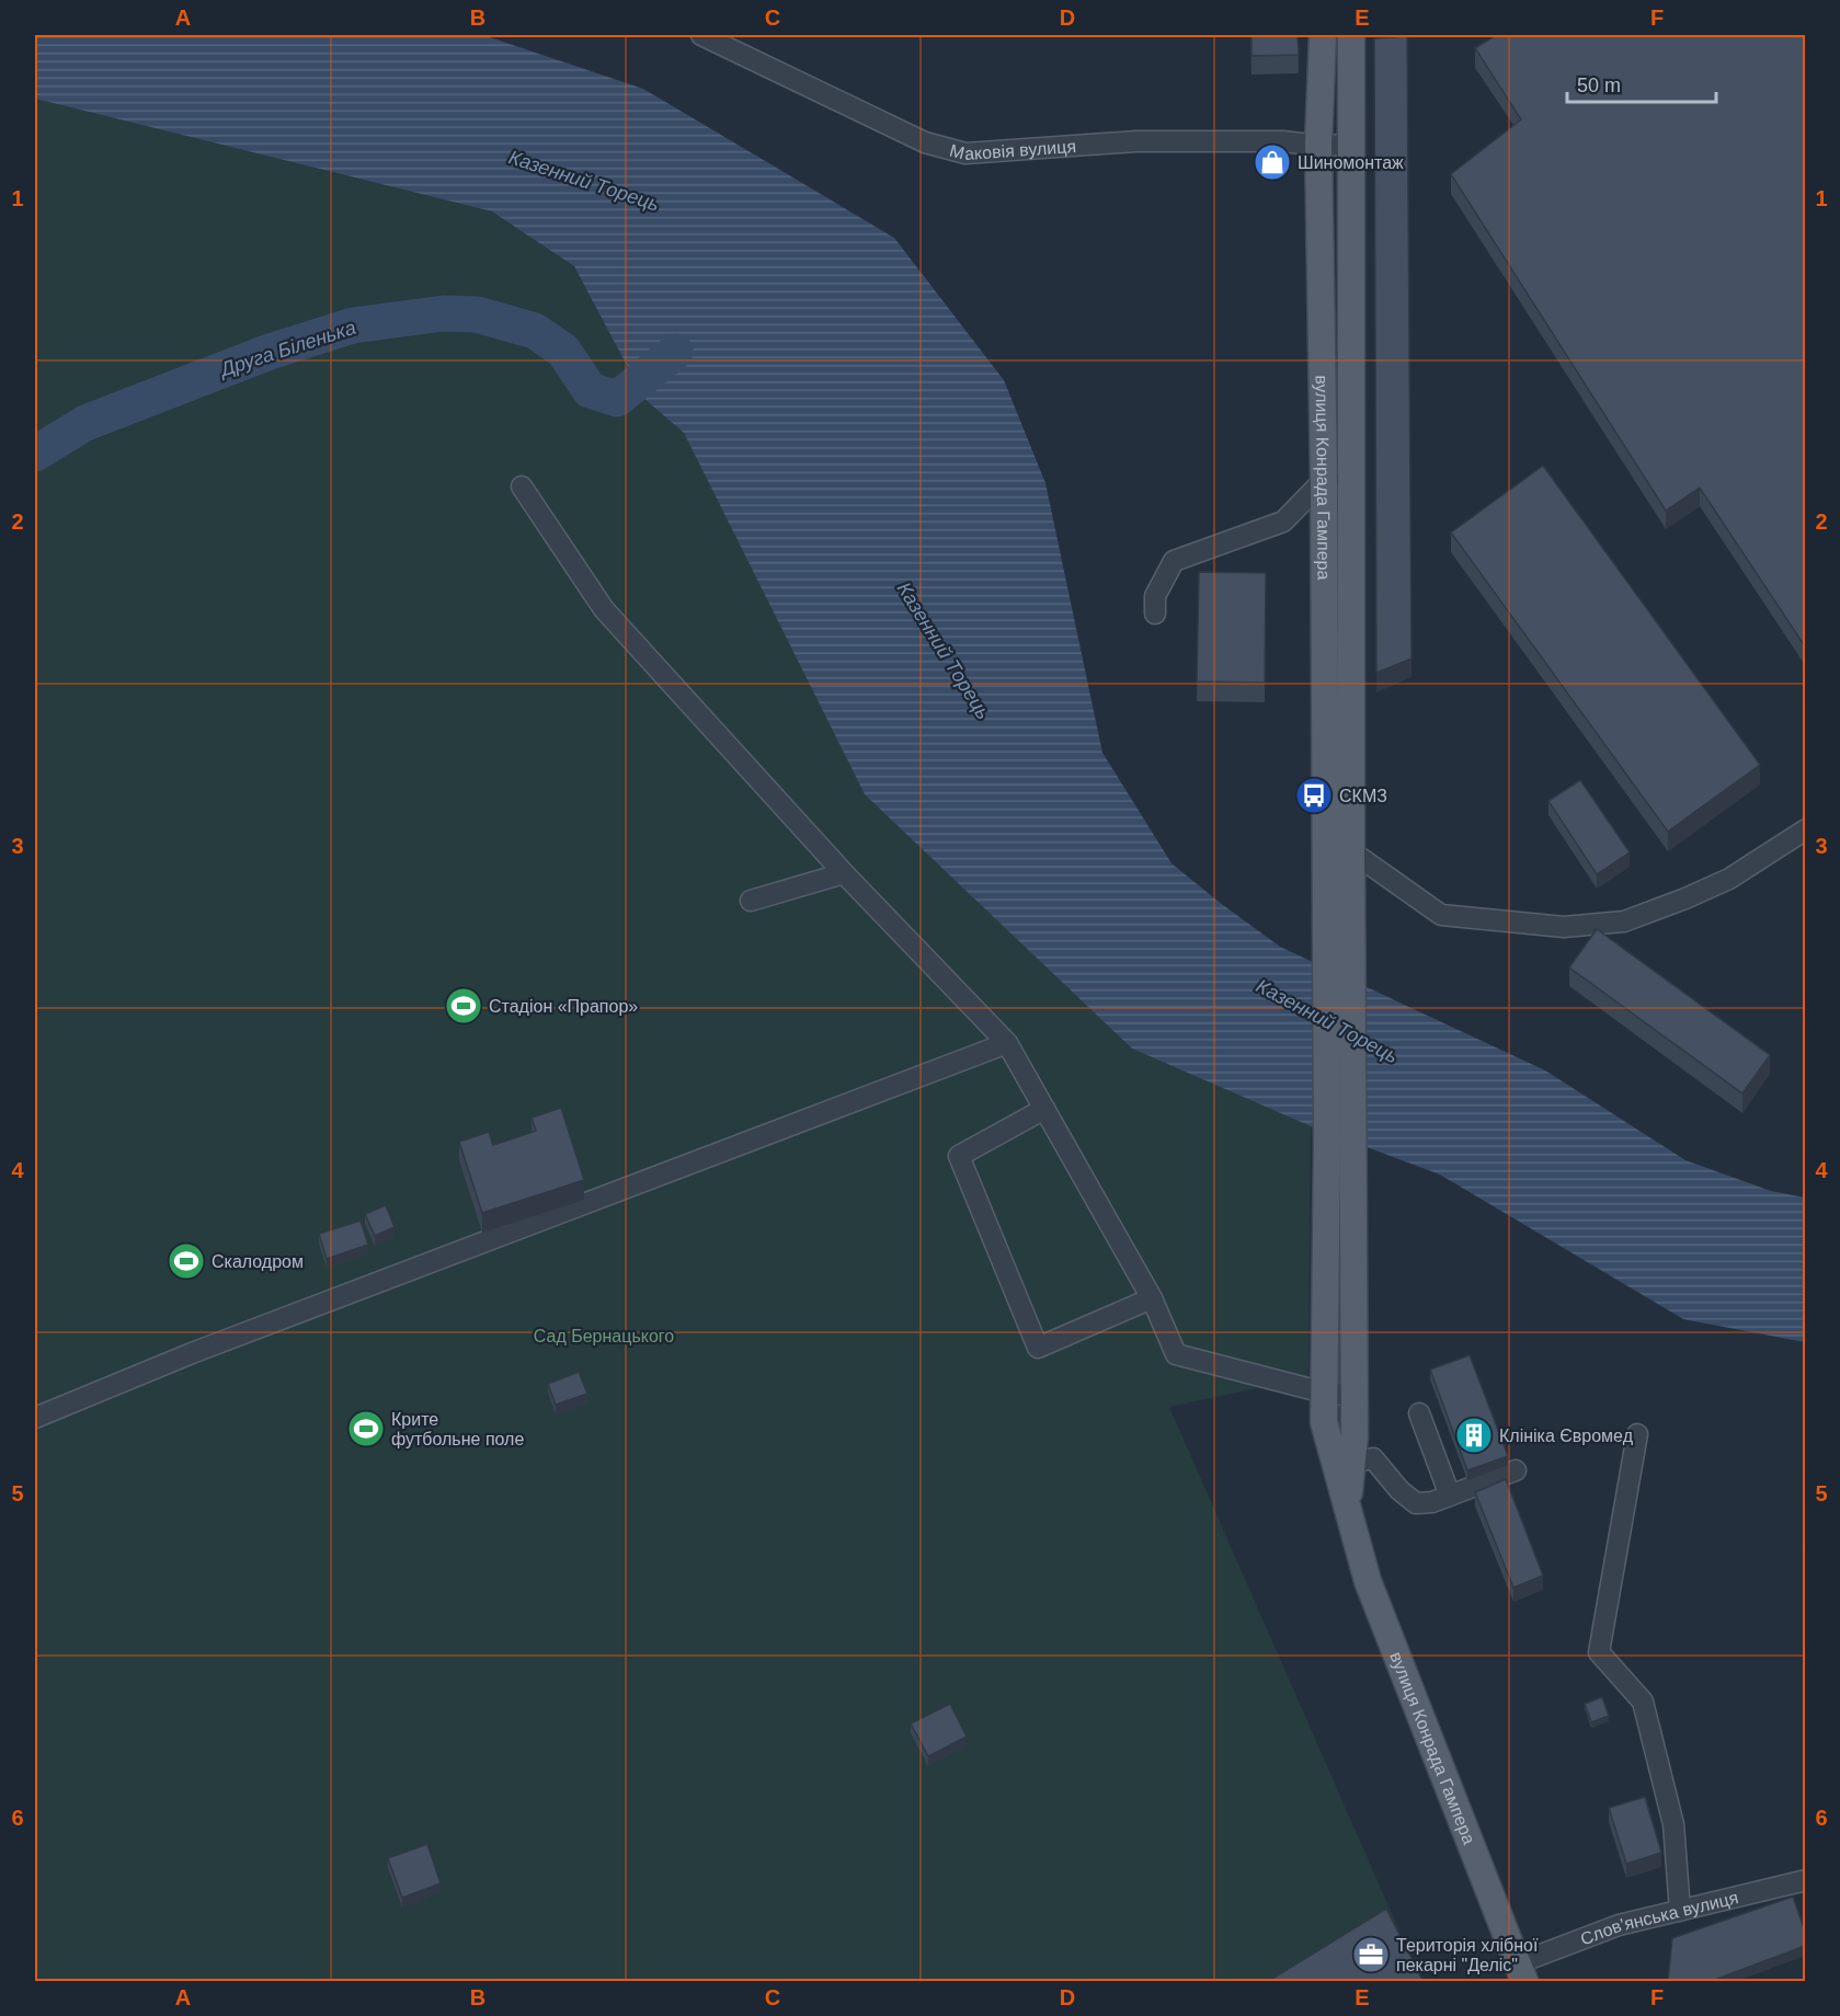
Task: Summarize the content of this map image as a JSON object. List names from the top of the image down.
{
  "streets": {
    "main road": ["вулиця Конрада Гампера"],
    "street": ["Маковія вулиця", "Слов’янська вулиця"]
  },
  "crossings": [
    ["Маковія вулиця", "вулиця Конрада Гампера"],
    ["вулиця Конрада Гампера", "Слов’янська вулиця"]
  ],
  "water": ["Казенний Торець", "Друга Біленька"],
  "parks": ["Сад Бернацького"],
  "places": {
    "shop": ["Шиномонтаж"],
    "bus stop": ["СКМЗ"],
    "sports": ["Стадіон «Прапор»", "Скалодром", "Крите футбольне поле"],
    "building": ["Клініка Євромед"],
    "office": ["Територія хлібної пекарні \"Деліс\""]
  },
  "scale_bar": "50 m",
  "grid": {
    "columns": [
      "A",
      "B",
      "C",
      "D",
      "E",
      "F"
    ],
    "rows": [
      "1",
      "2",
      "3",
      "4",
      "5",
      "6"
    ]
  }
}
